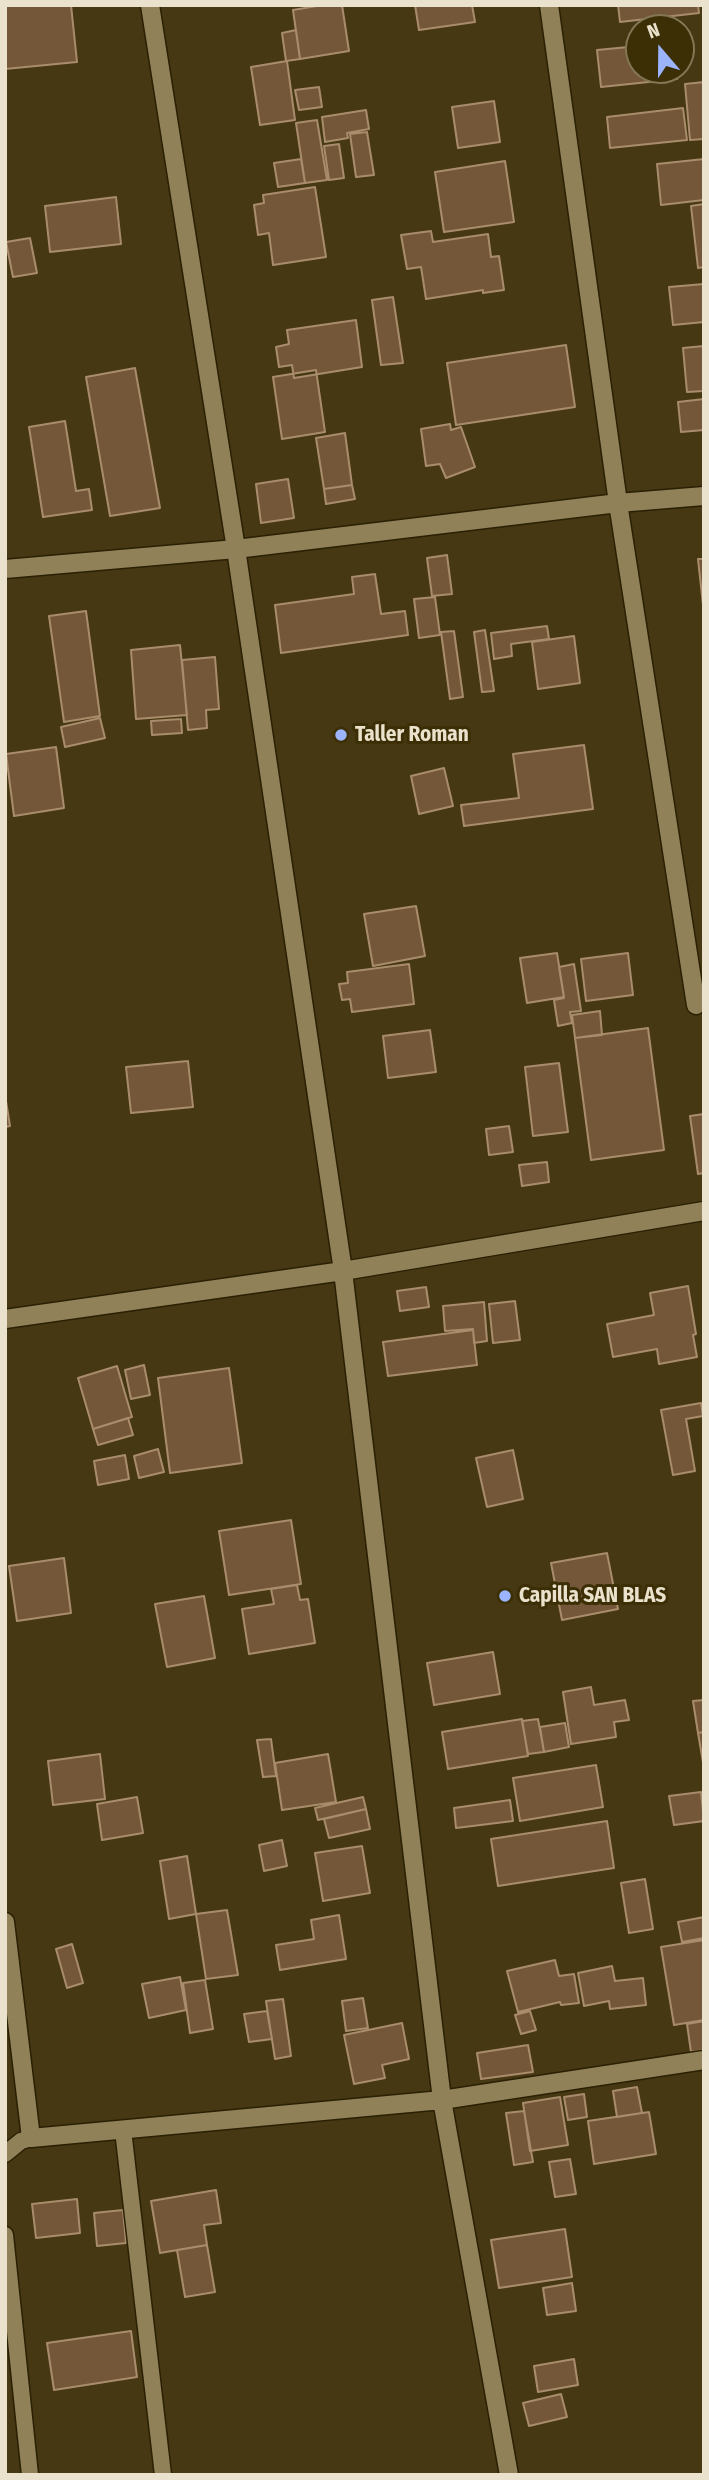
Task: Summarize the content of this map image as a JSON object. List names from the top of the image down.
{
  "places": ["Taller Roman", "Capilla SAN BLAS"],
  "north": "top"
}
